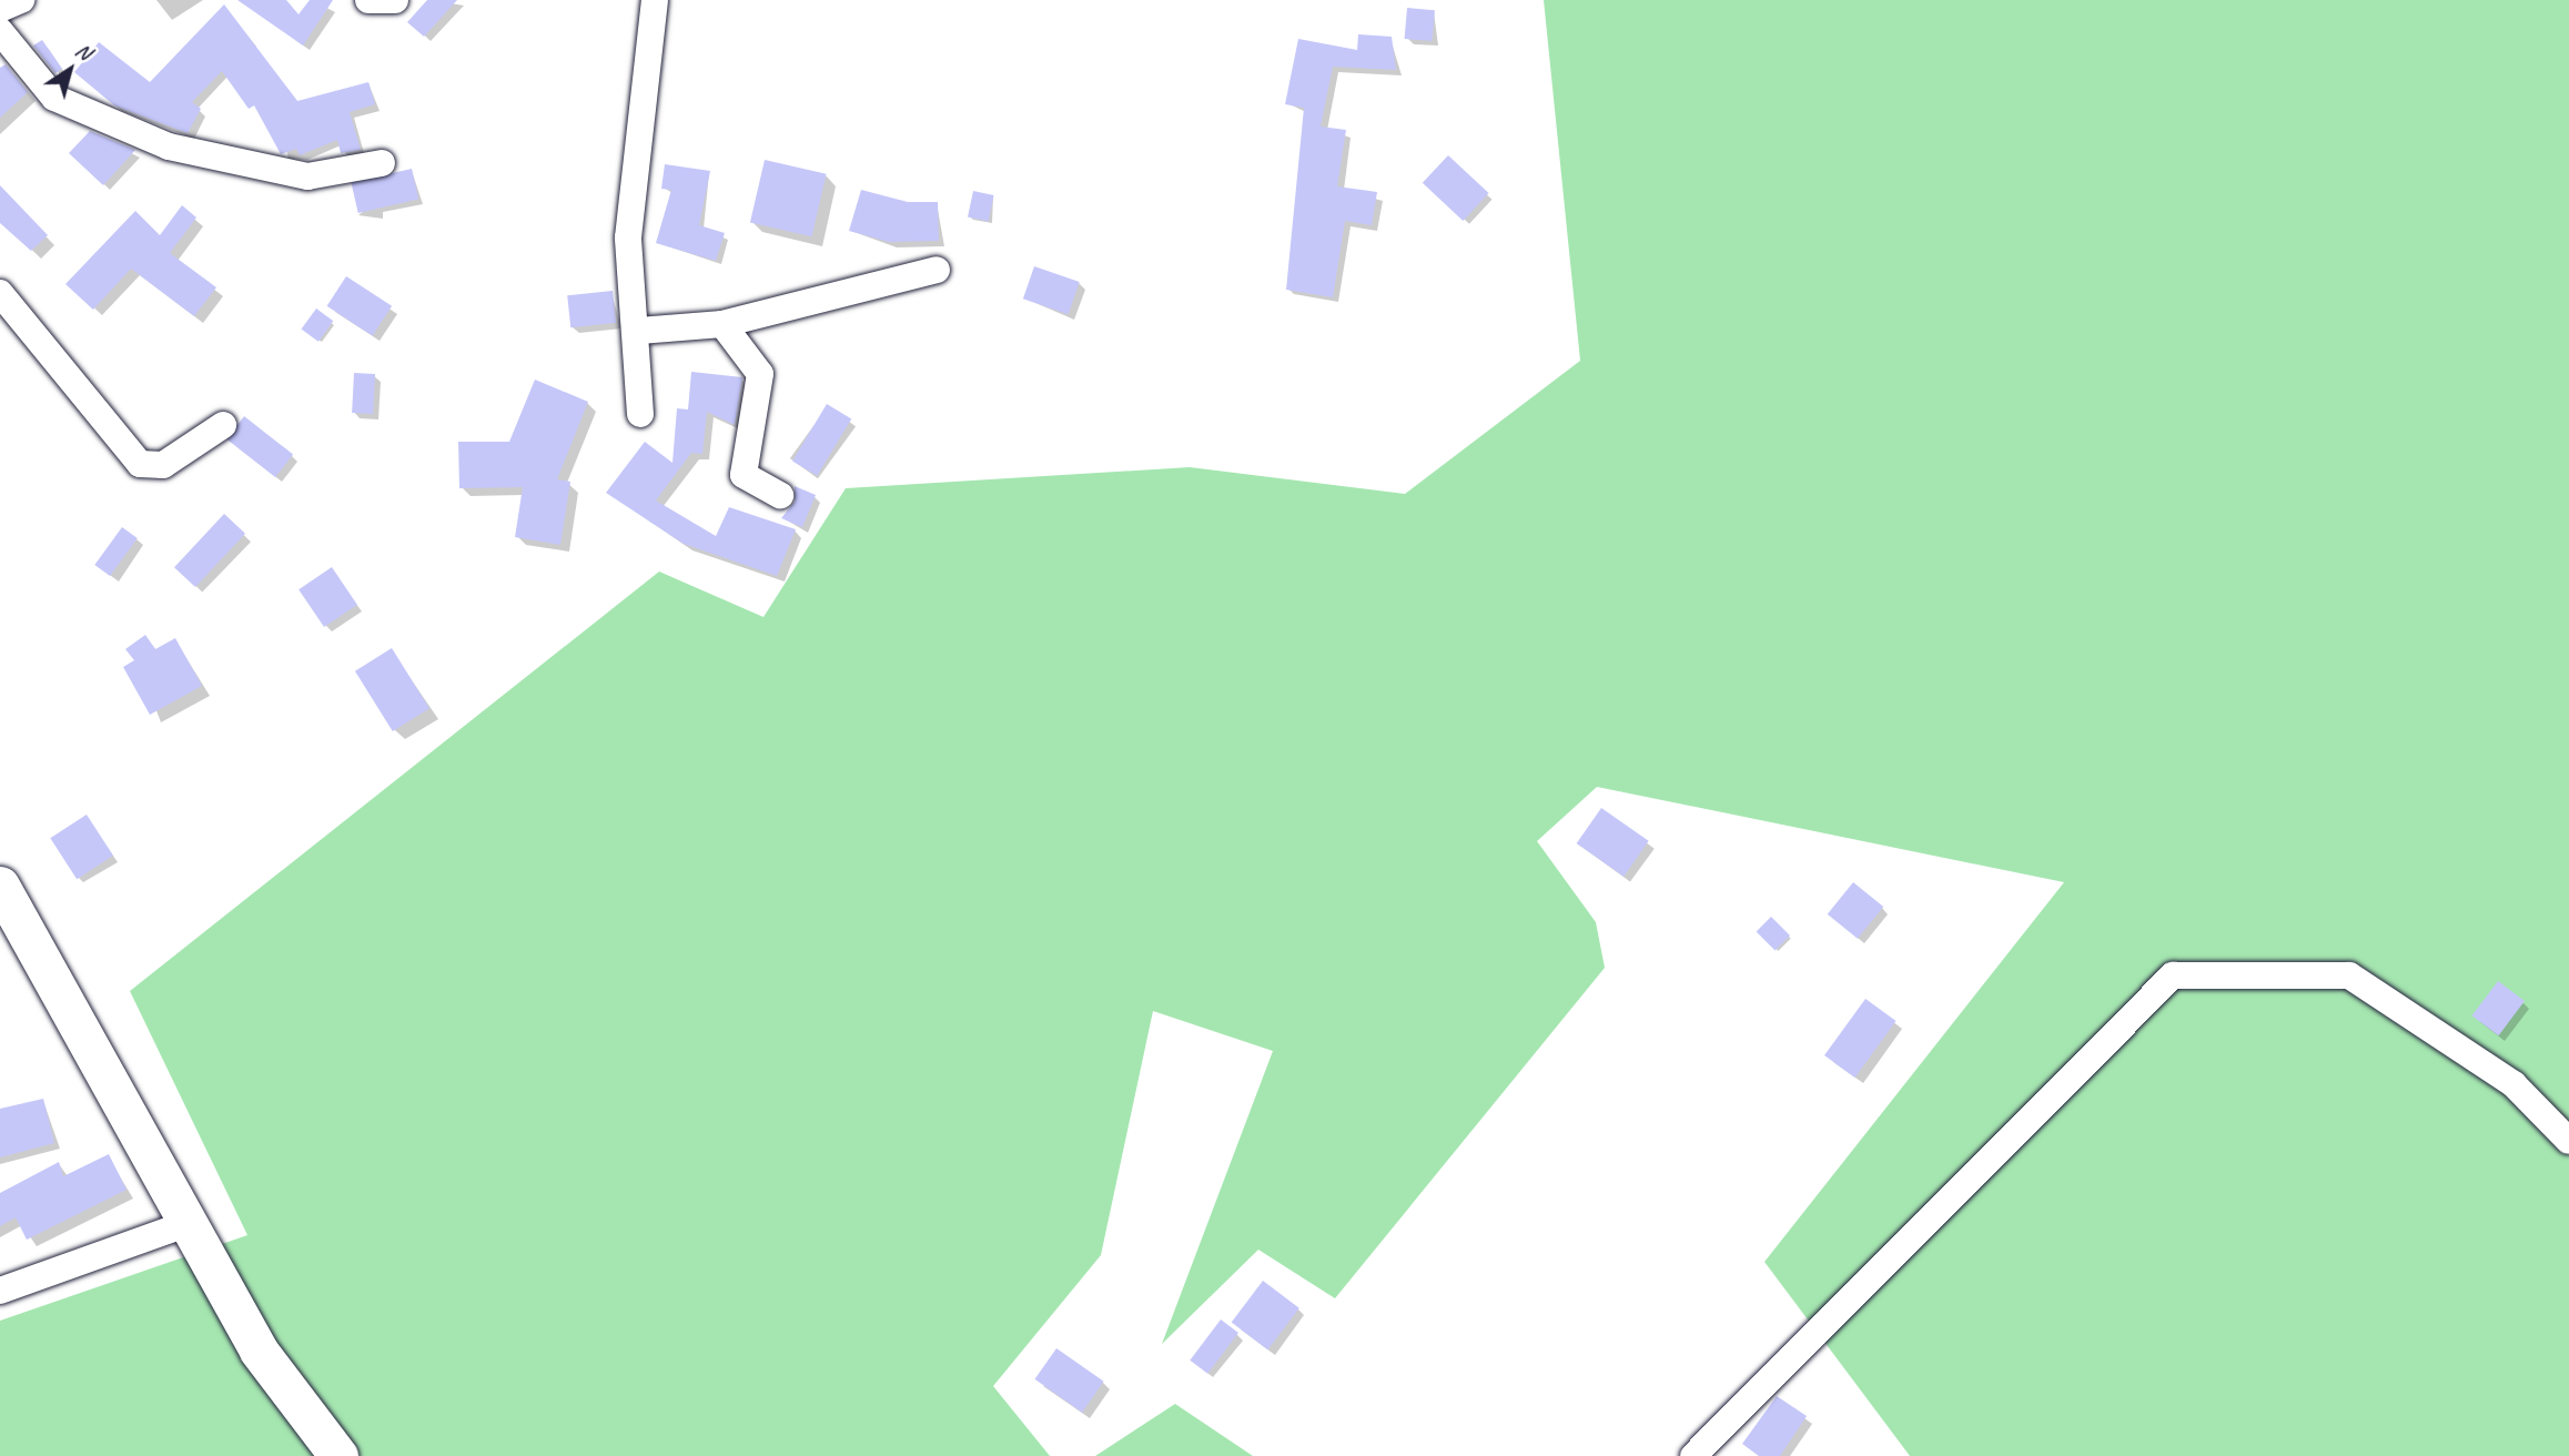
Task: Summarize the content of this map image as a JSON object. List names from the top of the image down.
{
  "north": "top right"
}
